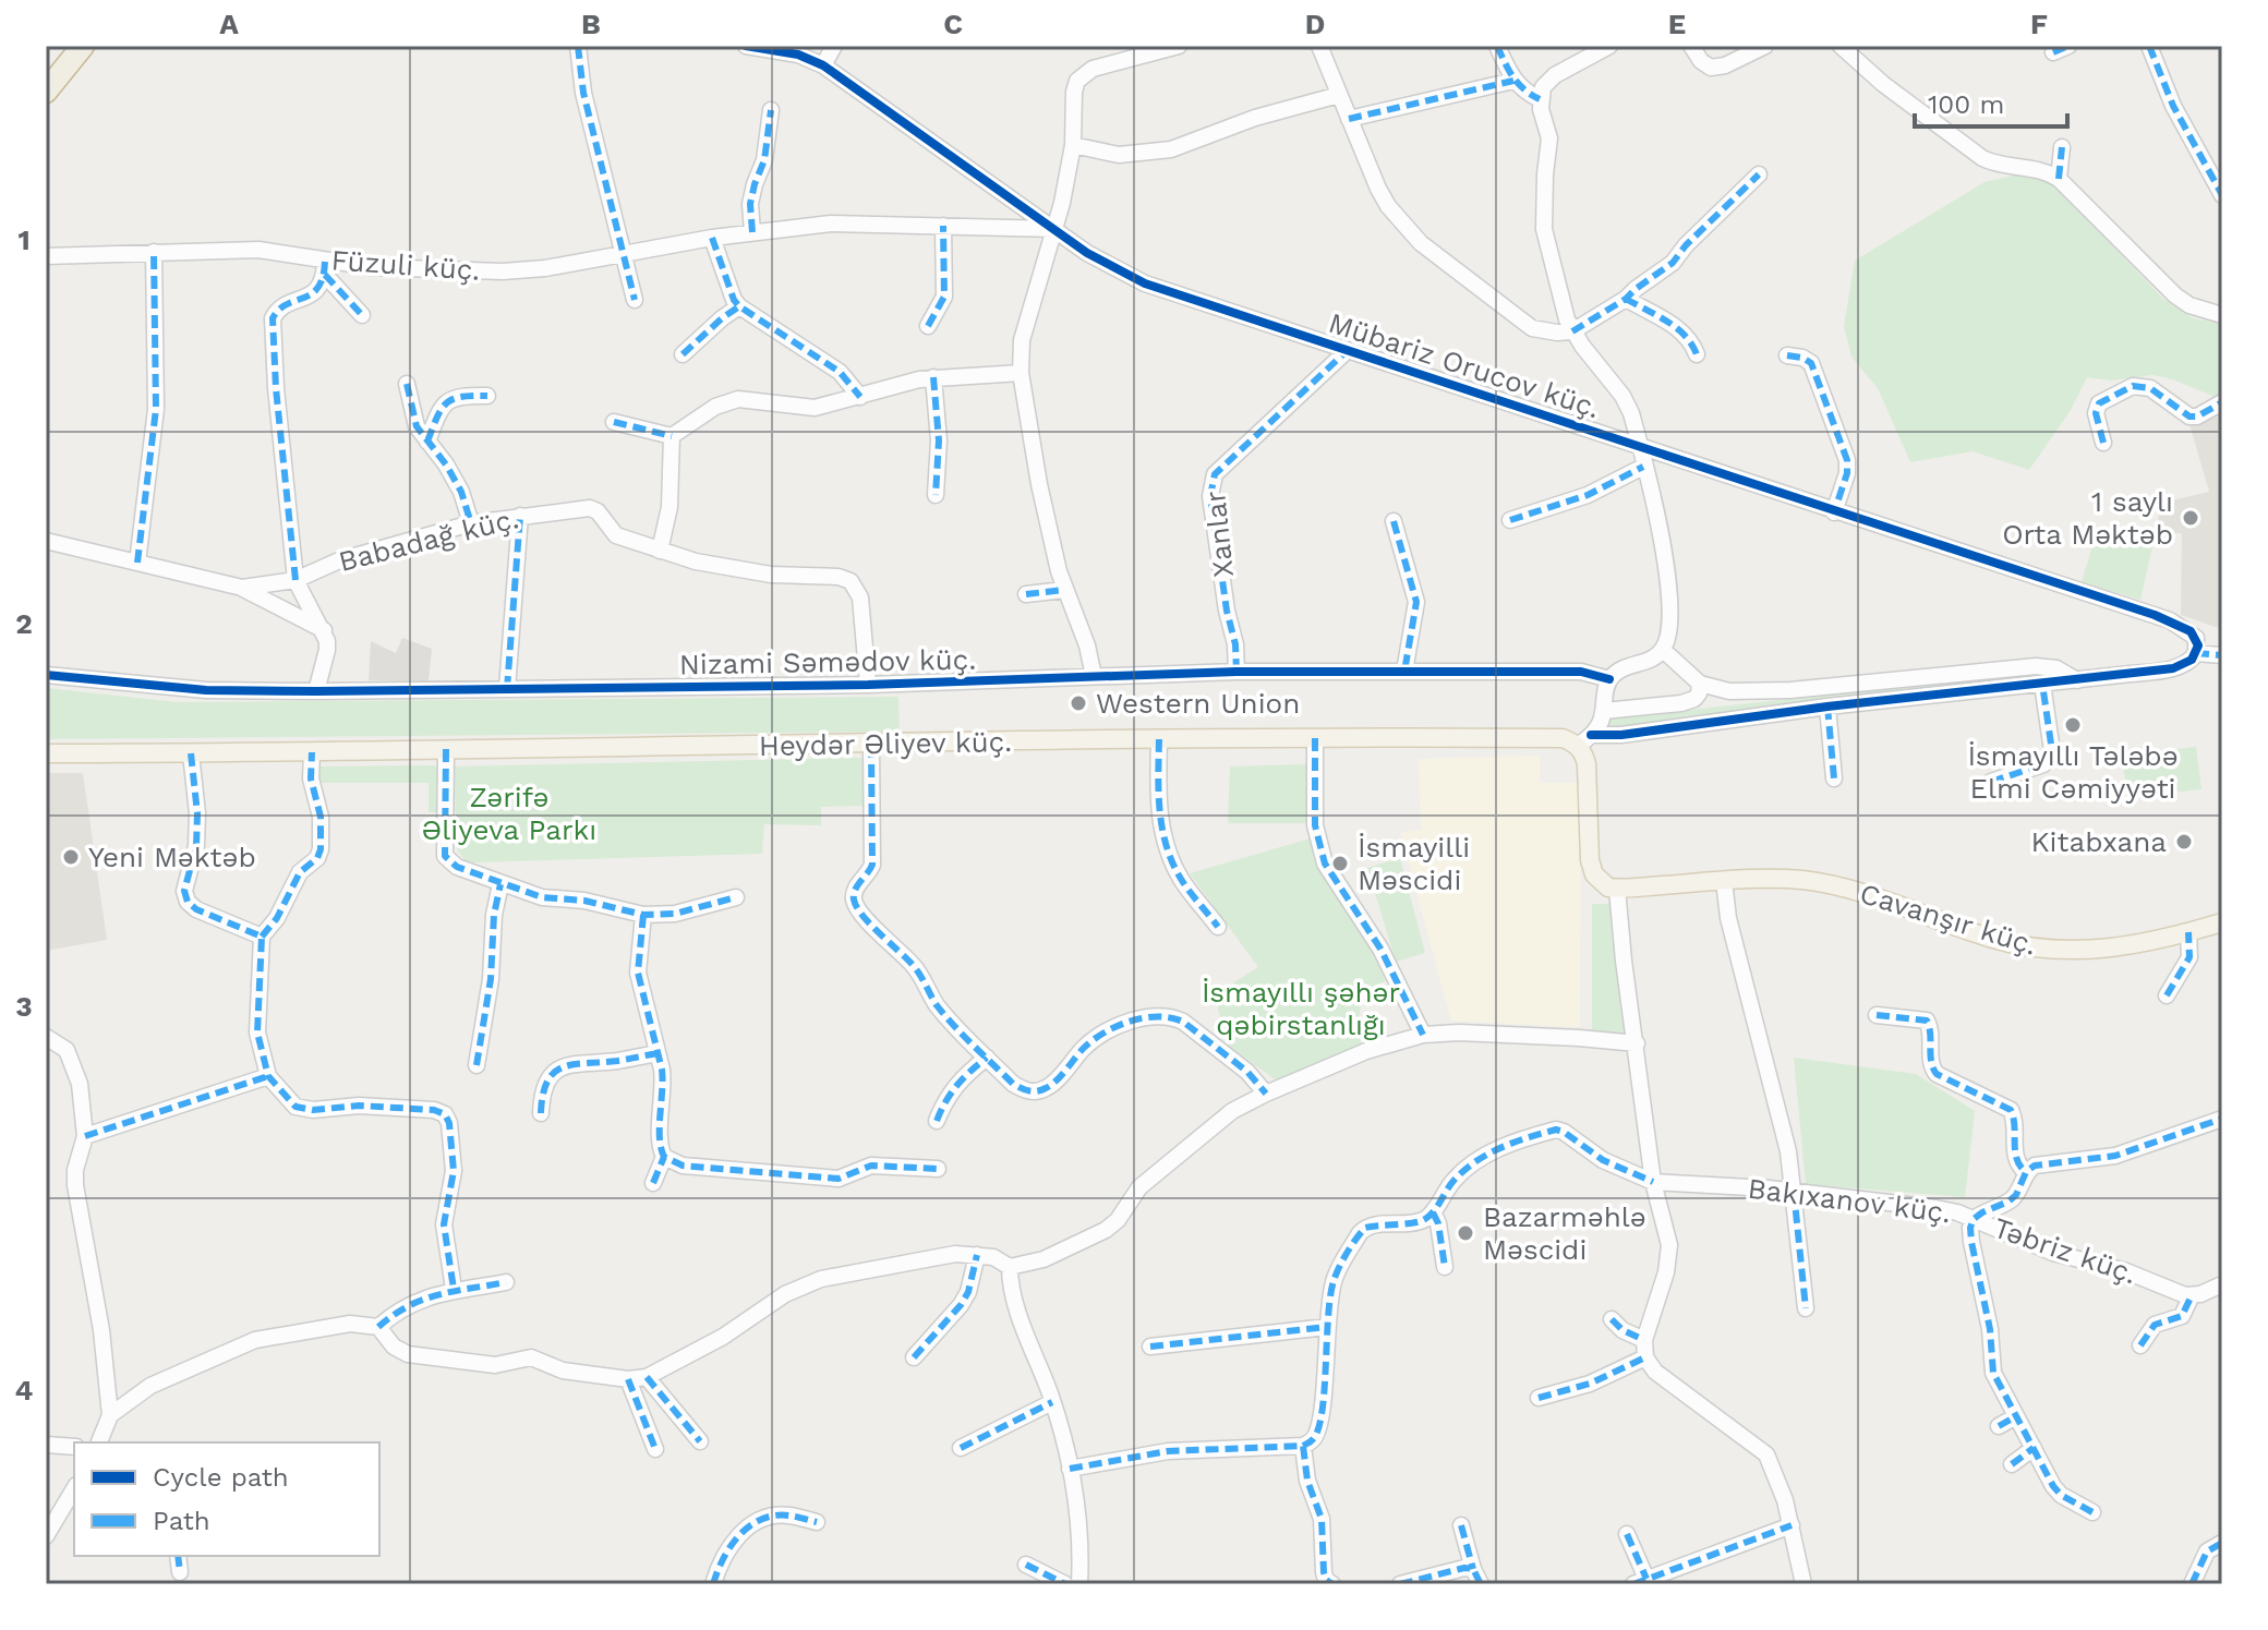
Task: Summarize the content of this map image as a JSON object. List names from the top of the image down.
{
  "streets": {
    "main road": ["Heydər Əliyev küç.", "Cavanşır küç."],
    "street": [
      "Füzuli küç.",
      "Mübariz Orucov küç.",
      "Xanlar",
      "Babadağ küç.",
      "Nizami Səmədov küç.",
      "Bakıxanov küç.",
      "Təbriz küç."
    ]
  },
  "crossings": [
    ["Füzuli küç.", "Mübariz Orucov küç."],
    ["Mübariz Orucov küç.", "Xanlar"],
    ["Xanlar", "Nizami Səmədov küç."],
    ["Babadağ küç.", "Nizami Səmədov küç."],
    ["Heydər Əliyev küç.", "Cavanşır küç."],
    ["Bakıxanov küç.", "Təbriz küç."]
  ],
  "parks": ["Zərifə Əliyeva Parkı", "İsmayıllı şəhər qəbirstanlığı"],
  "places": [
    "1 saylı Orta Məktəb",
    "Western Union",
    "İsmayıllı Tələbə Elmi Cəmiyyəti",
    "Kitabxana",
    "Yeni Məktəb",
    "İsmayilli Məscidi",
    "Bazarməhlə Məscidi"
  ],
  "legend": ["Cycle path", "Path"],
  "scale_bar": "100 m",
  "grid": {
    "columns": [
      "A",
      "B",
      "C",
      "D",
      "E",
      "F"
    ],
    "rows": [
      "1",
      "2",
      "3",
      "4"
    ]
  }
}
